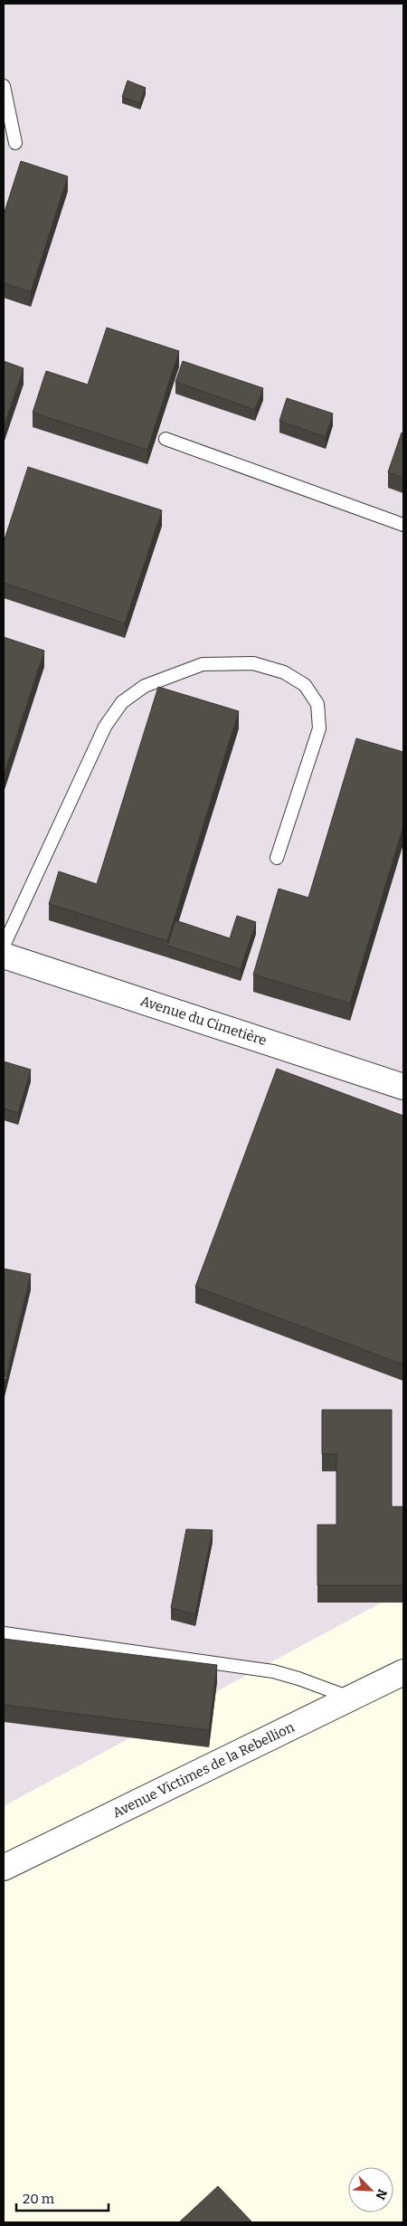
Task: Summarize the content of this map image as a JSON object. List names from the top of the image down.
{
  "streets": {
    "street": ["Avenue du Cimetière", "Avenue Victimes de la Rebellion"]
  },
  "scale_bar": "20 m",
  "north": "bottom right"
}
